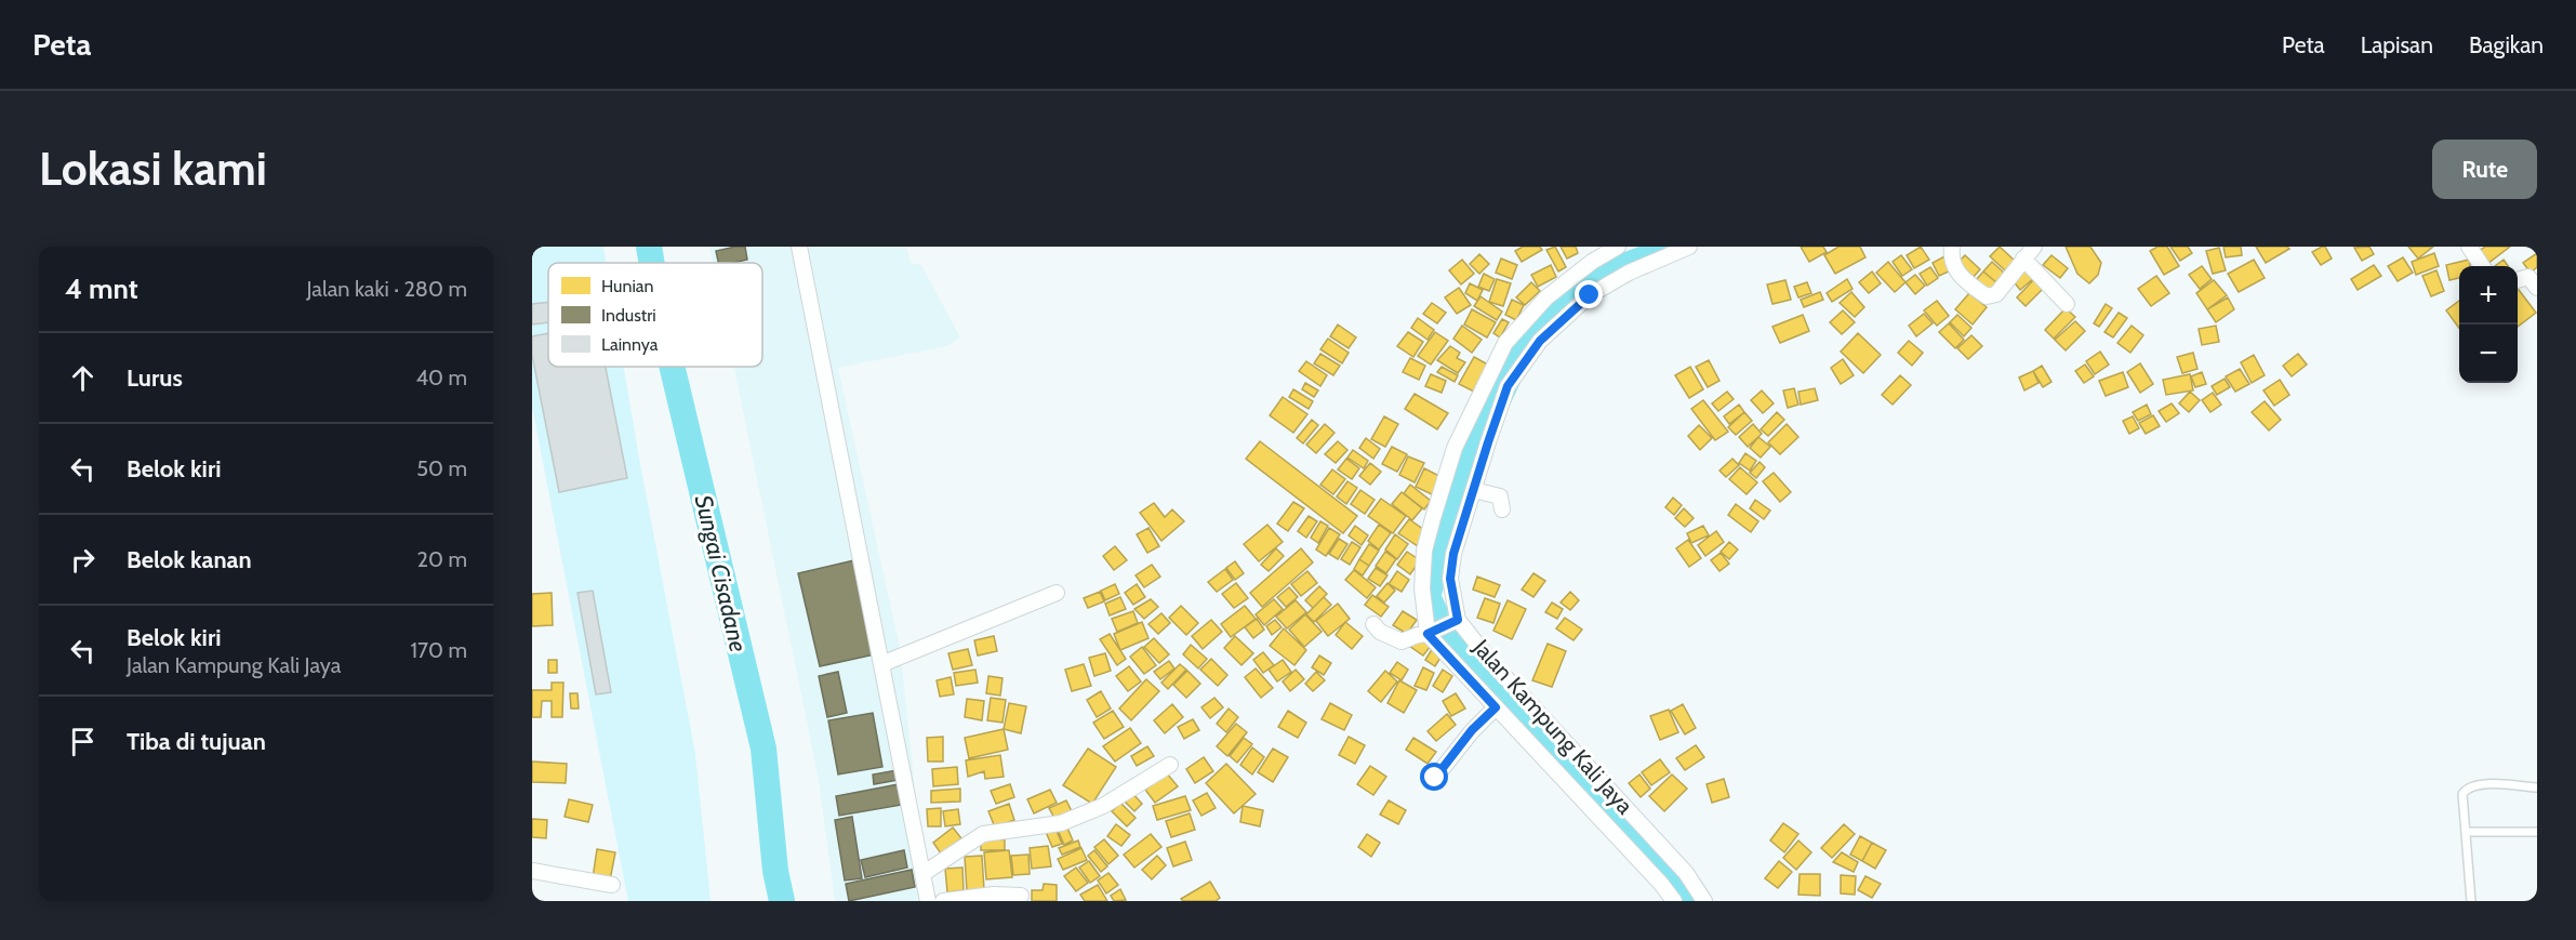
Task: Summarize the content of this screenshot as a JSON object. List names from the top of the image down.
{
  "streets": {
    "street": ["Jalan Kampung Kali Jaya"]
  },
  "water": ["Sungai Cisadane"],
  "legend": ["Hunian", "Industri", "Lainnya"],
  "page": {
    "header": "Peta",
    "nav": ["Peta", "Lapisan", "Bagikan"],
    "buttons": "Rute",
    "title": "Lokasi kami",
    "heading": ["4 mnt", "Jalan kaki · 280 m"],
    "map_buttons": ["+", "−"],
    "list": [
      ["Lurus", "40 m"],
      ["Belok kiri", "50 m"],
      ["Belok kanan", "20 m"],
      ["Belok kiri", "Jalan Kampung Kali Jaya", "170 m"],
      "Tiba di tujuan"
    ]
  }
}
